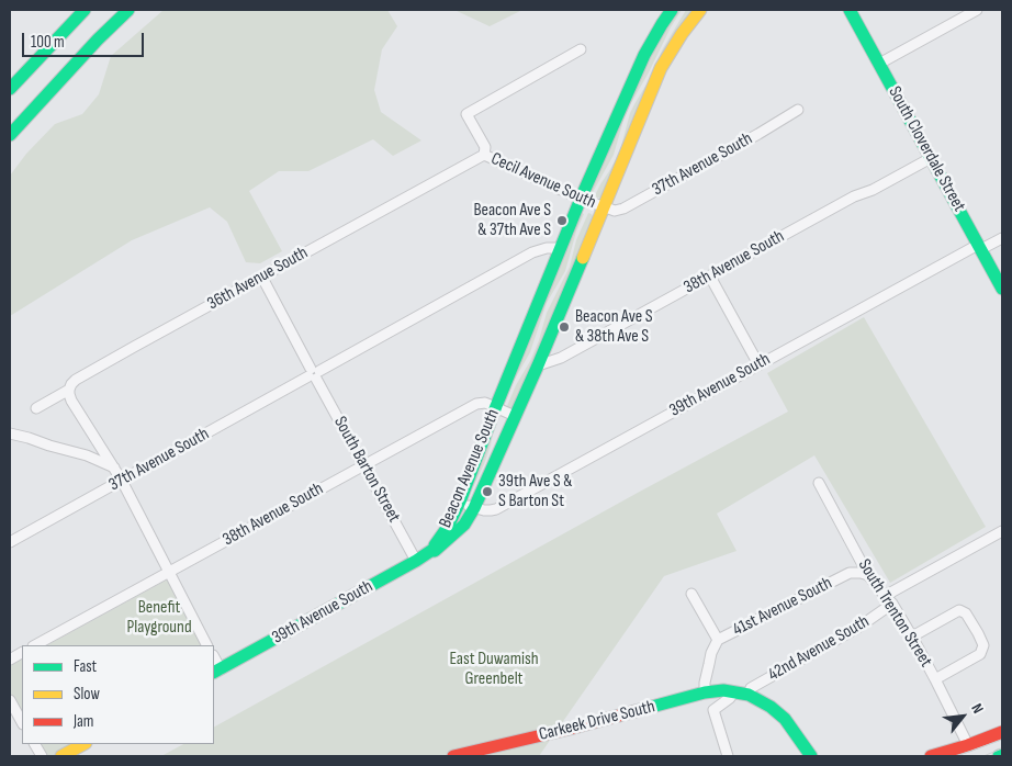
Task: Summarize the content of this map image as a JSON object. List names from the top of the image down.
{
  "streets": {
    "main road": [
      "South Cloverdale Street",
      "39th Avenue South",
      "Beacon Avenue South",
      "Carkeek Drive South"
    ],
    "street": [
      "37th Avenue South",
      "Cecil Avenue South",
      "38th Avenue South",
      "36th Avenue South",
      "South Barton Street",
      "41st Avenue South",
      "South Trenton Street",
      "42nd Avenue South"
    ]
  },
  "crossings": [
    ["South Cloverdale Street", "38th Avenue South"],
    ["South Cloverdale Street", "39th Avenue South"],
    ["37th Avenue South", "Cecil Avenue South"],
    ["37th Avenue South", "Beacon Avenue South"],
    ["37th Avenue South", "South Barton Street"],
    ["Cecil Avenue South", "36th Avenue South"],
    ["Cecil Avenue South", "Beacon Avenue South"],
    ["38th Avenue South", "Beacon Avenue South"],
    ["38th Avenue South", "South Barton Street"],
    ["36th Avenue South", "South Barton Street"],
    ["39th Avenue South", "Beacon Avenue South"],
    ["39th Avenue South", "South Barton Street"],
    ["41st Avenue South", "South Trenton Street"],
    ["41st Avenue South", "Carkeek Drive South"],
    ["South Trenton Street", "42nd Avenue South"],
    ["42nd Avenue South", "Carkeek Drive South"]
  ],
  "parks": ["Benefit Playground", "East Duwamish Greenbelt"],
  "places": ["Beacon Ave S & 37th Ave S", "Beacon Ave S & 38th Ave S", "39th Ave S & S Barton St"],
  "legend": ["Fast", "Slow", "Jam"],
  "scale_bar": "100 m",
  "north": "top right"
}
